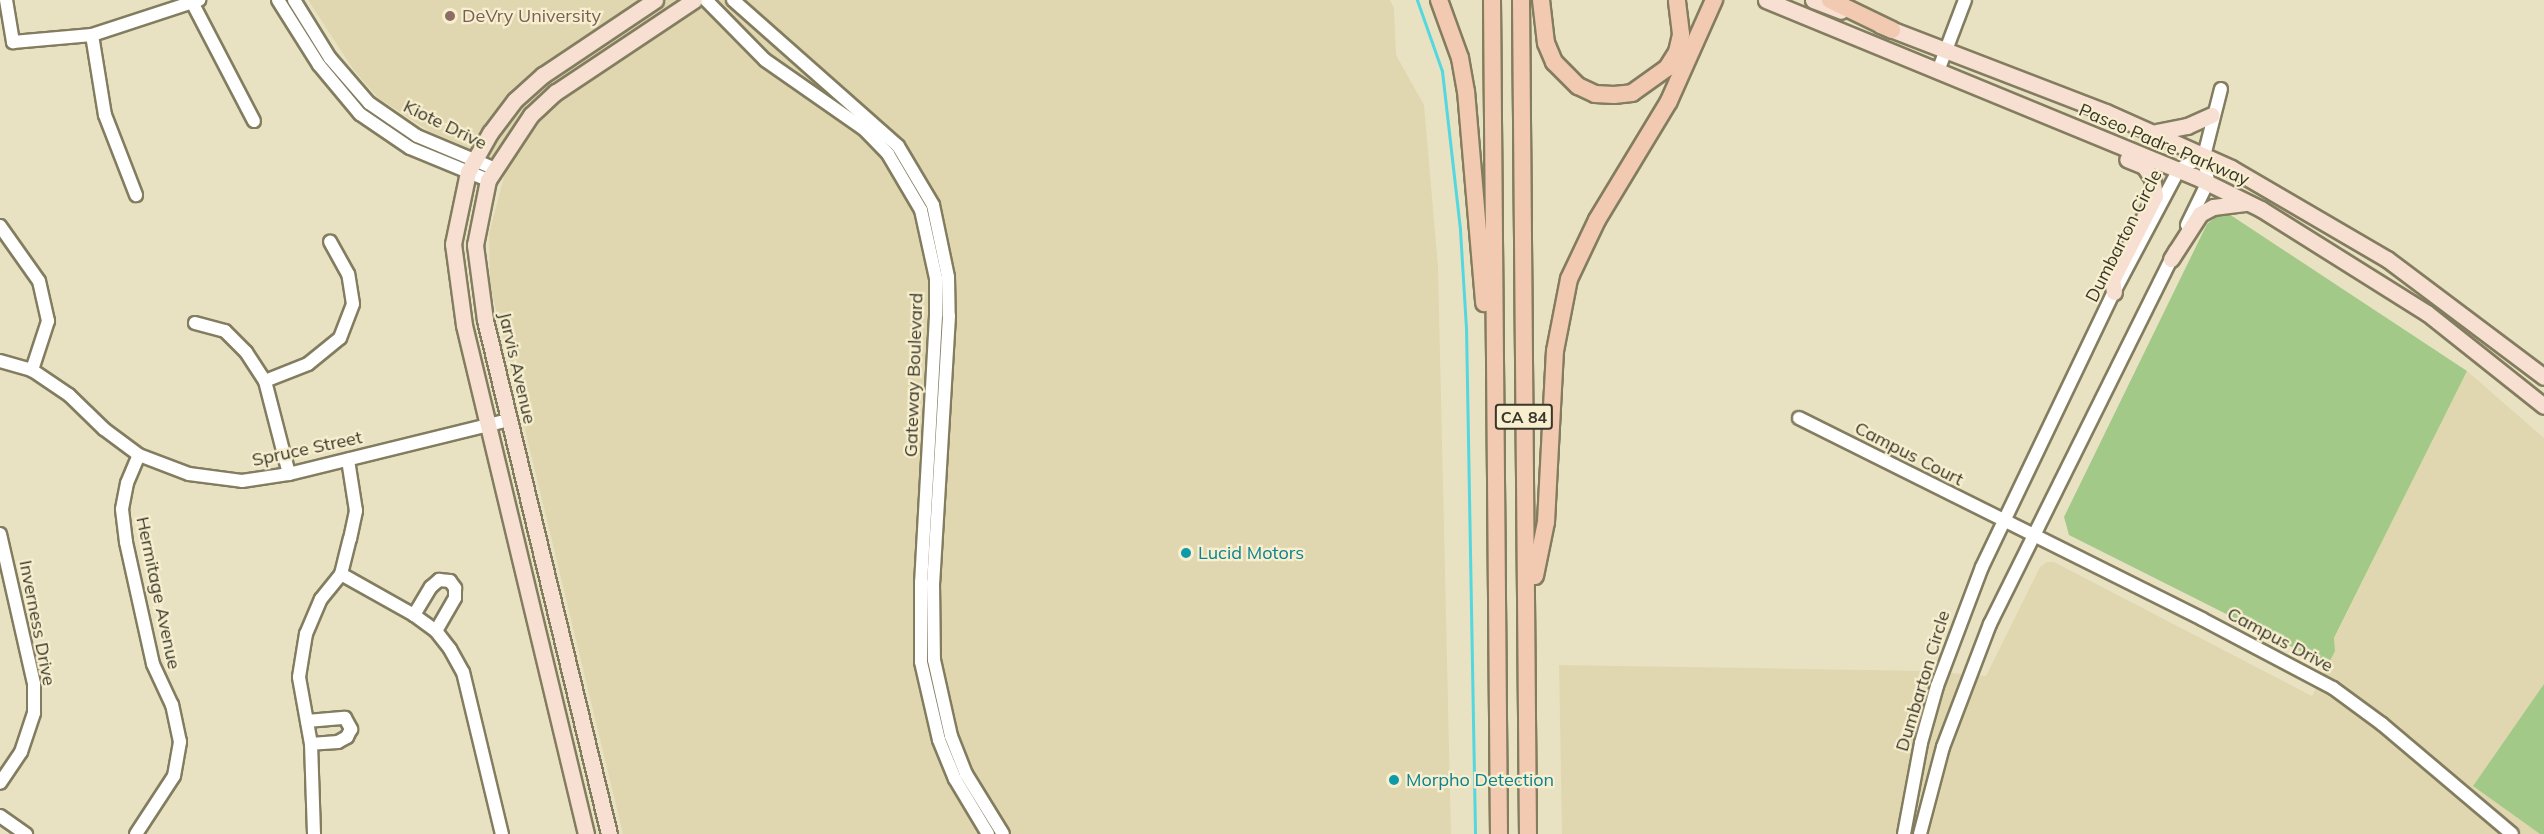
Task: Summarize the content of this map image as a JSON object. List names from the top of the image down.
{
  "streets": {
    "highway": ["CA 84"],
    "main road": ["Paseo Padre Parkway", "Jarvis Avenue"],
    "street": [
      "Kiote Drive",
      "Dumbarton Circle",
      "Gateway Boulevard",
      "Spruce Street",
      "Campus Court",
      "Hermitage Avenue",
      "Inverness Drive",
      "Campus Drive"
    ]
  },
  "crossings": [
    ["Kiote Drive", "Jarvis Avenue"],
    ["Paseo Padre Parkway", "Dumbarton Circle"],
    ["Dumbarton Circle", "Campus Court"],
    ["Dumbarton Circle", "Campus Drive"],
    ["Jarvis Avenue", "Spruce Street"],
    ["Spruce Street", "Hermitage Avenue"],
    ["Campus Court", "Campus Drive"]
  ],
  "places": ["DeVry University", "Lucid Motors", "Morpho Detection"]
}
